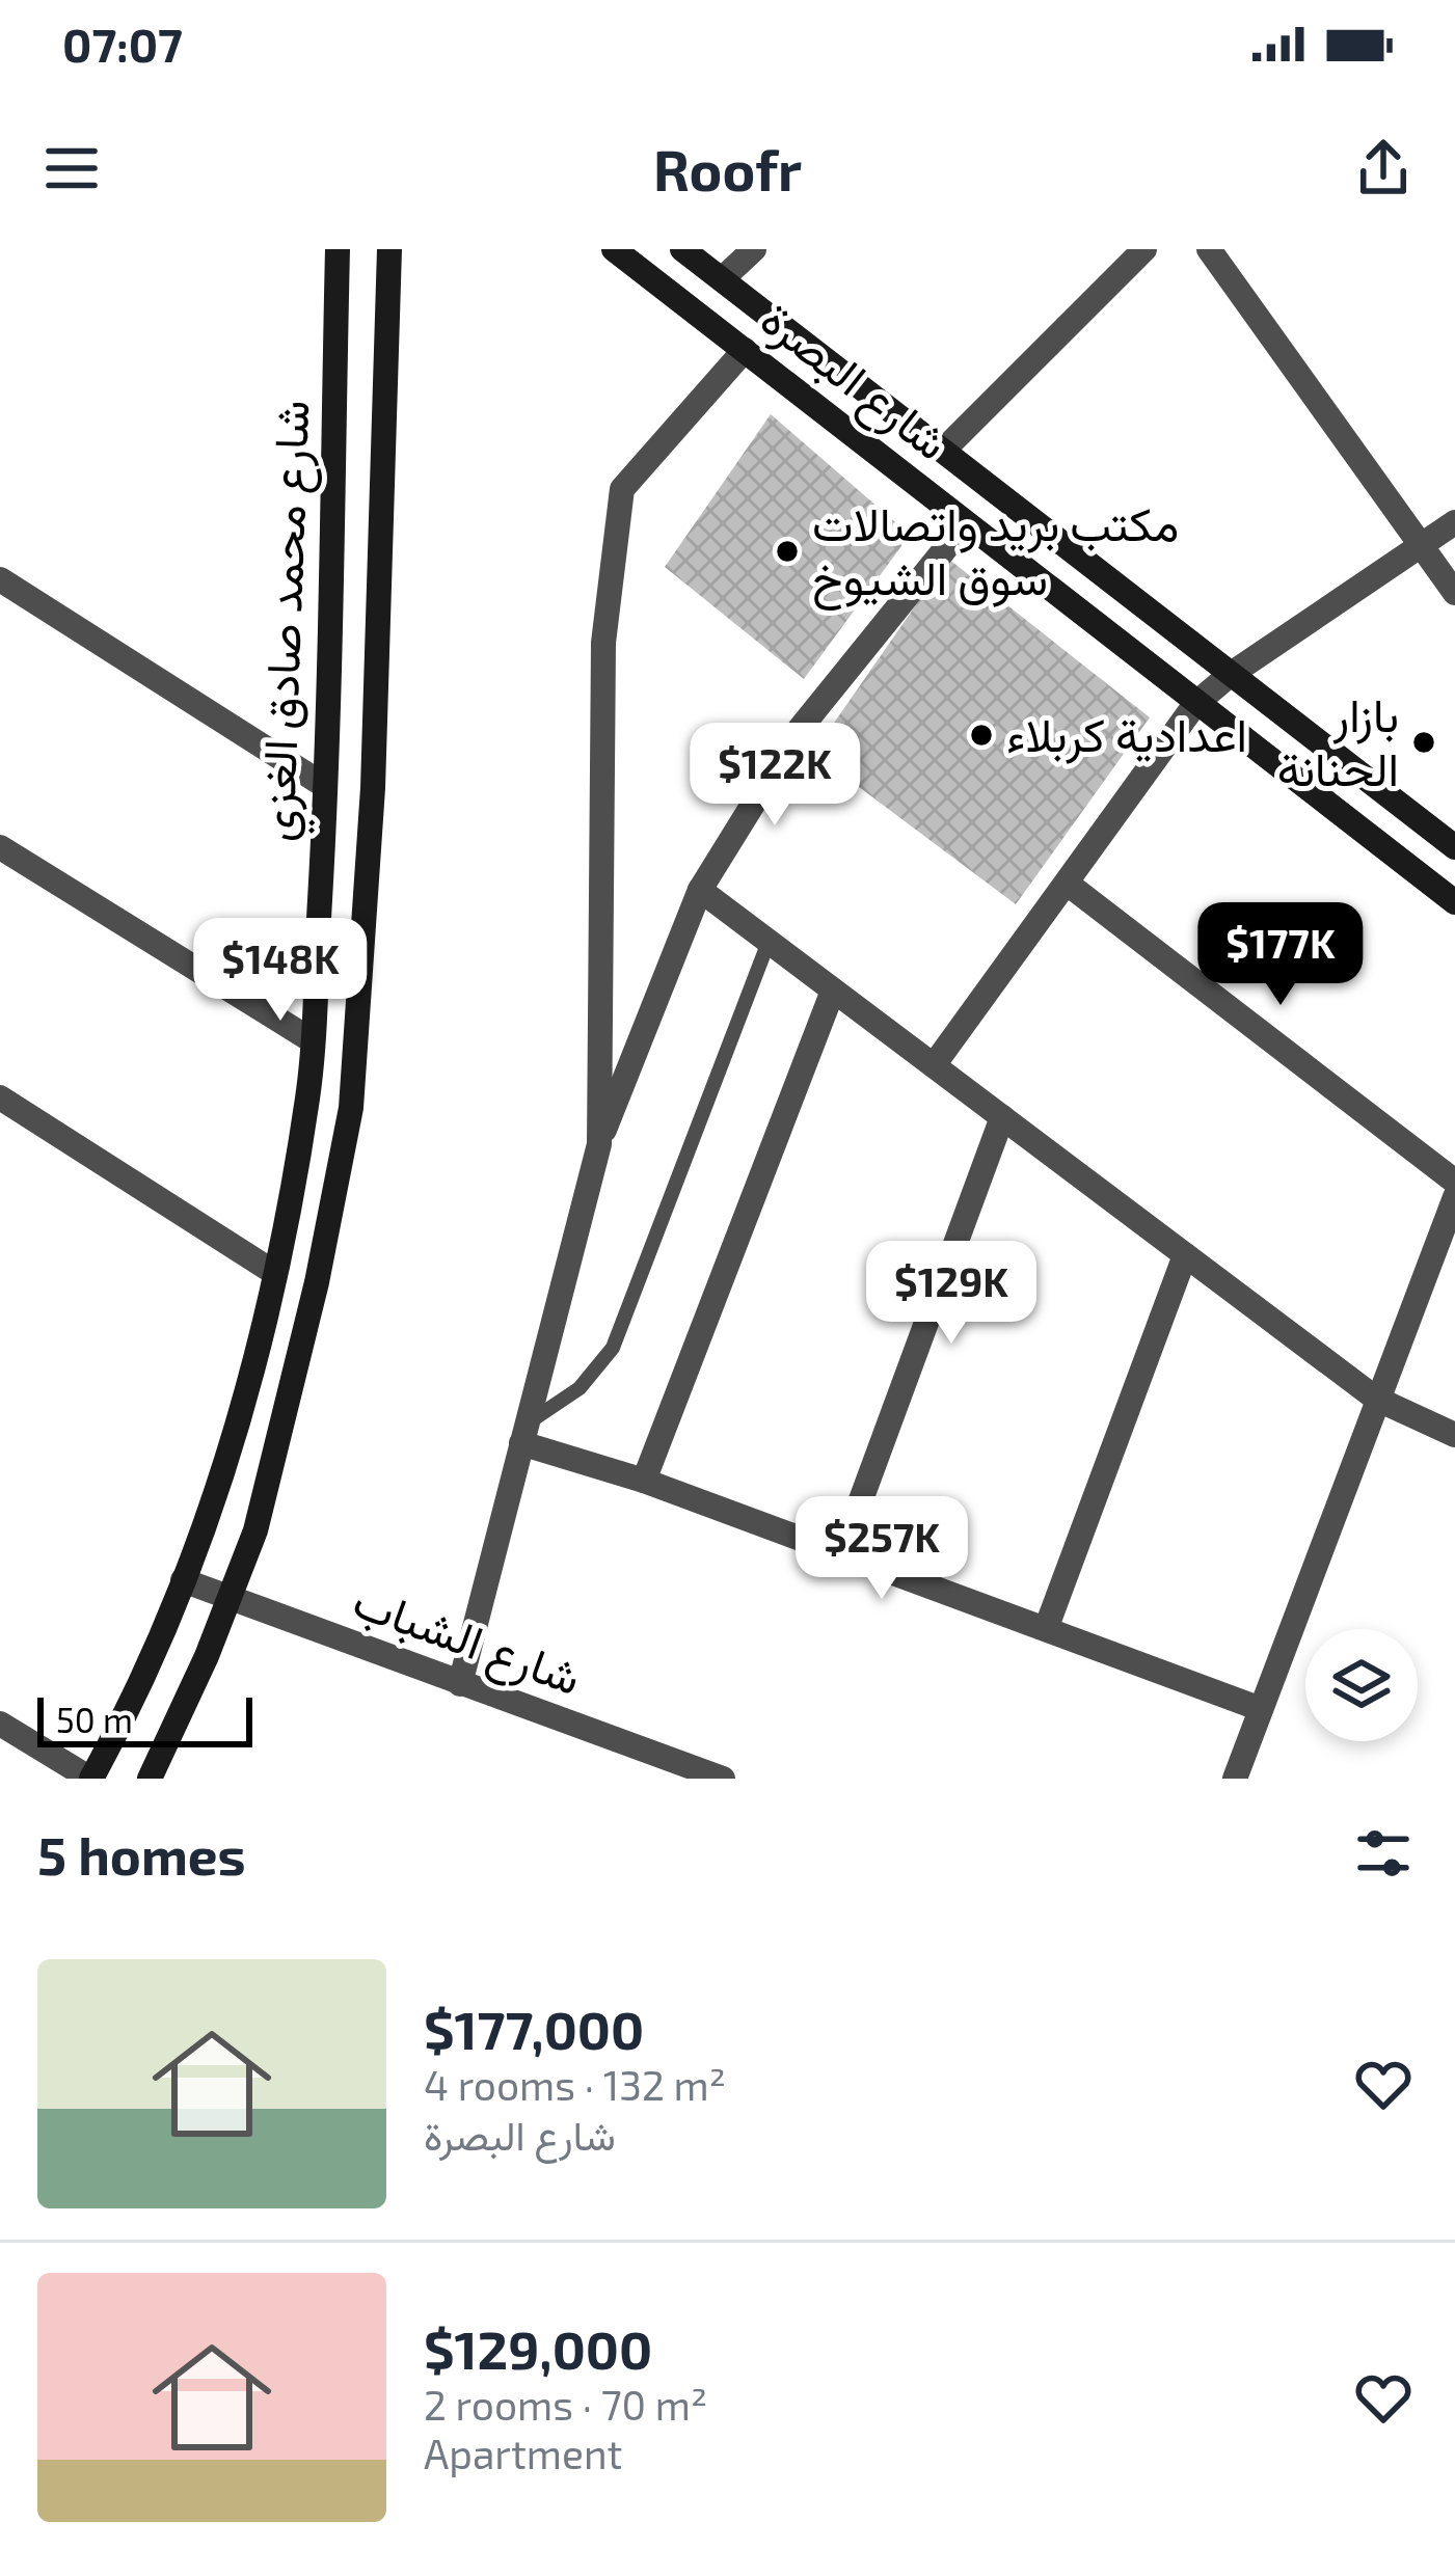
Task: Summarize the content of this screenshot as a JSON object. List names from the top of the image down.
{
  "streets": {
    "main road": ["شارع البصرة", "شارع محمد صادق الغزي"],
    "street": ["شارع الشباب"]
  },
  "crossings": [
    ["شارع محمد صادق الغزي", "شارع الشباب"]
  ],
  "places": ["مكتب بريد واتصالات سوق الشيوخ", "اعدادية كربلاء", "بازار الحنانة"],
  "scale_bar": "50 m",
  "page": {
    "status": "07:07",
    "header": "Roofr",
    "price": [
      "$122K",
      "$177K",
      "$148K",
      "$129K",
      "$257K"
    ],
    "scale": "50 m",
    "heading": "5 homes",
    "list": [
      {
        "name": "$177,000",
        "note": "4 rooms · 132 m² · شارع البصرة"
      },
      {
        "name": "$129,000",
        "note": "2 rooms · 70 m² · Apartment"
      }
    ]
  }
}
